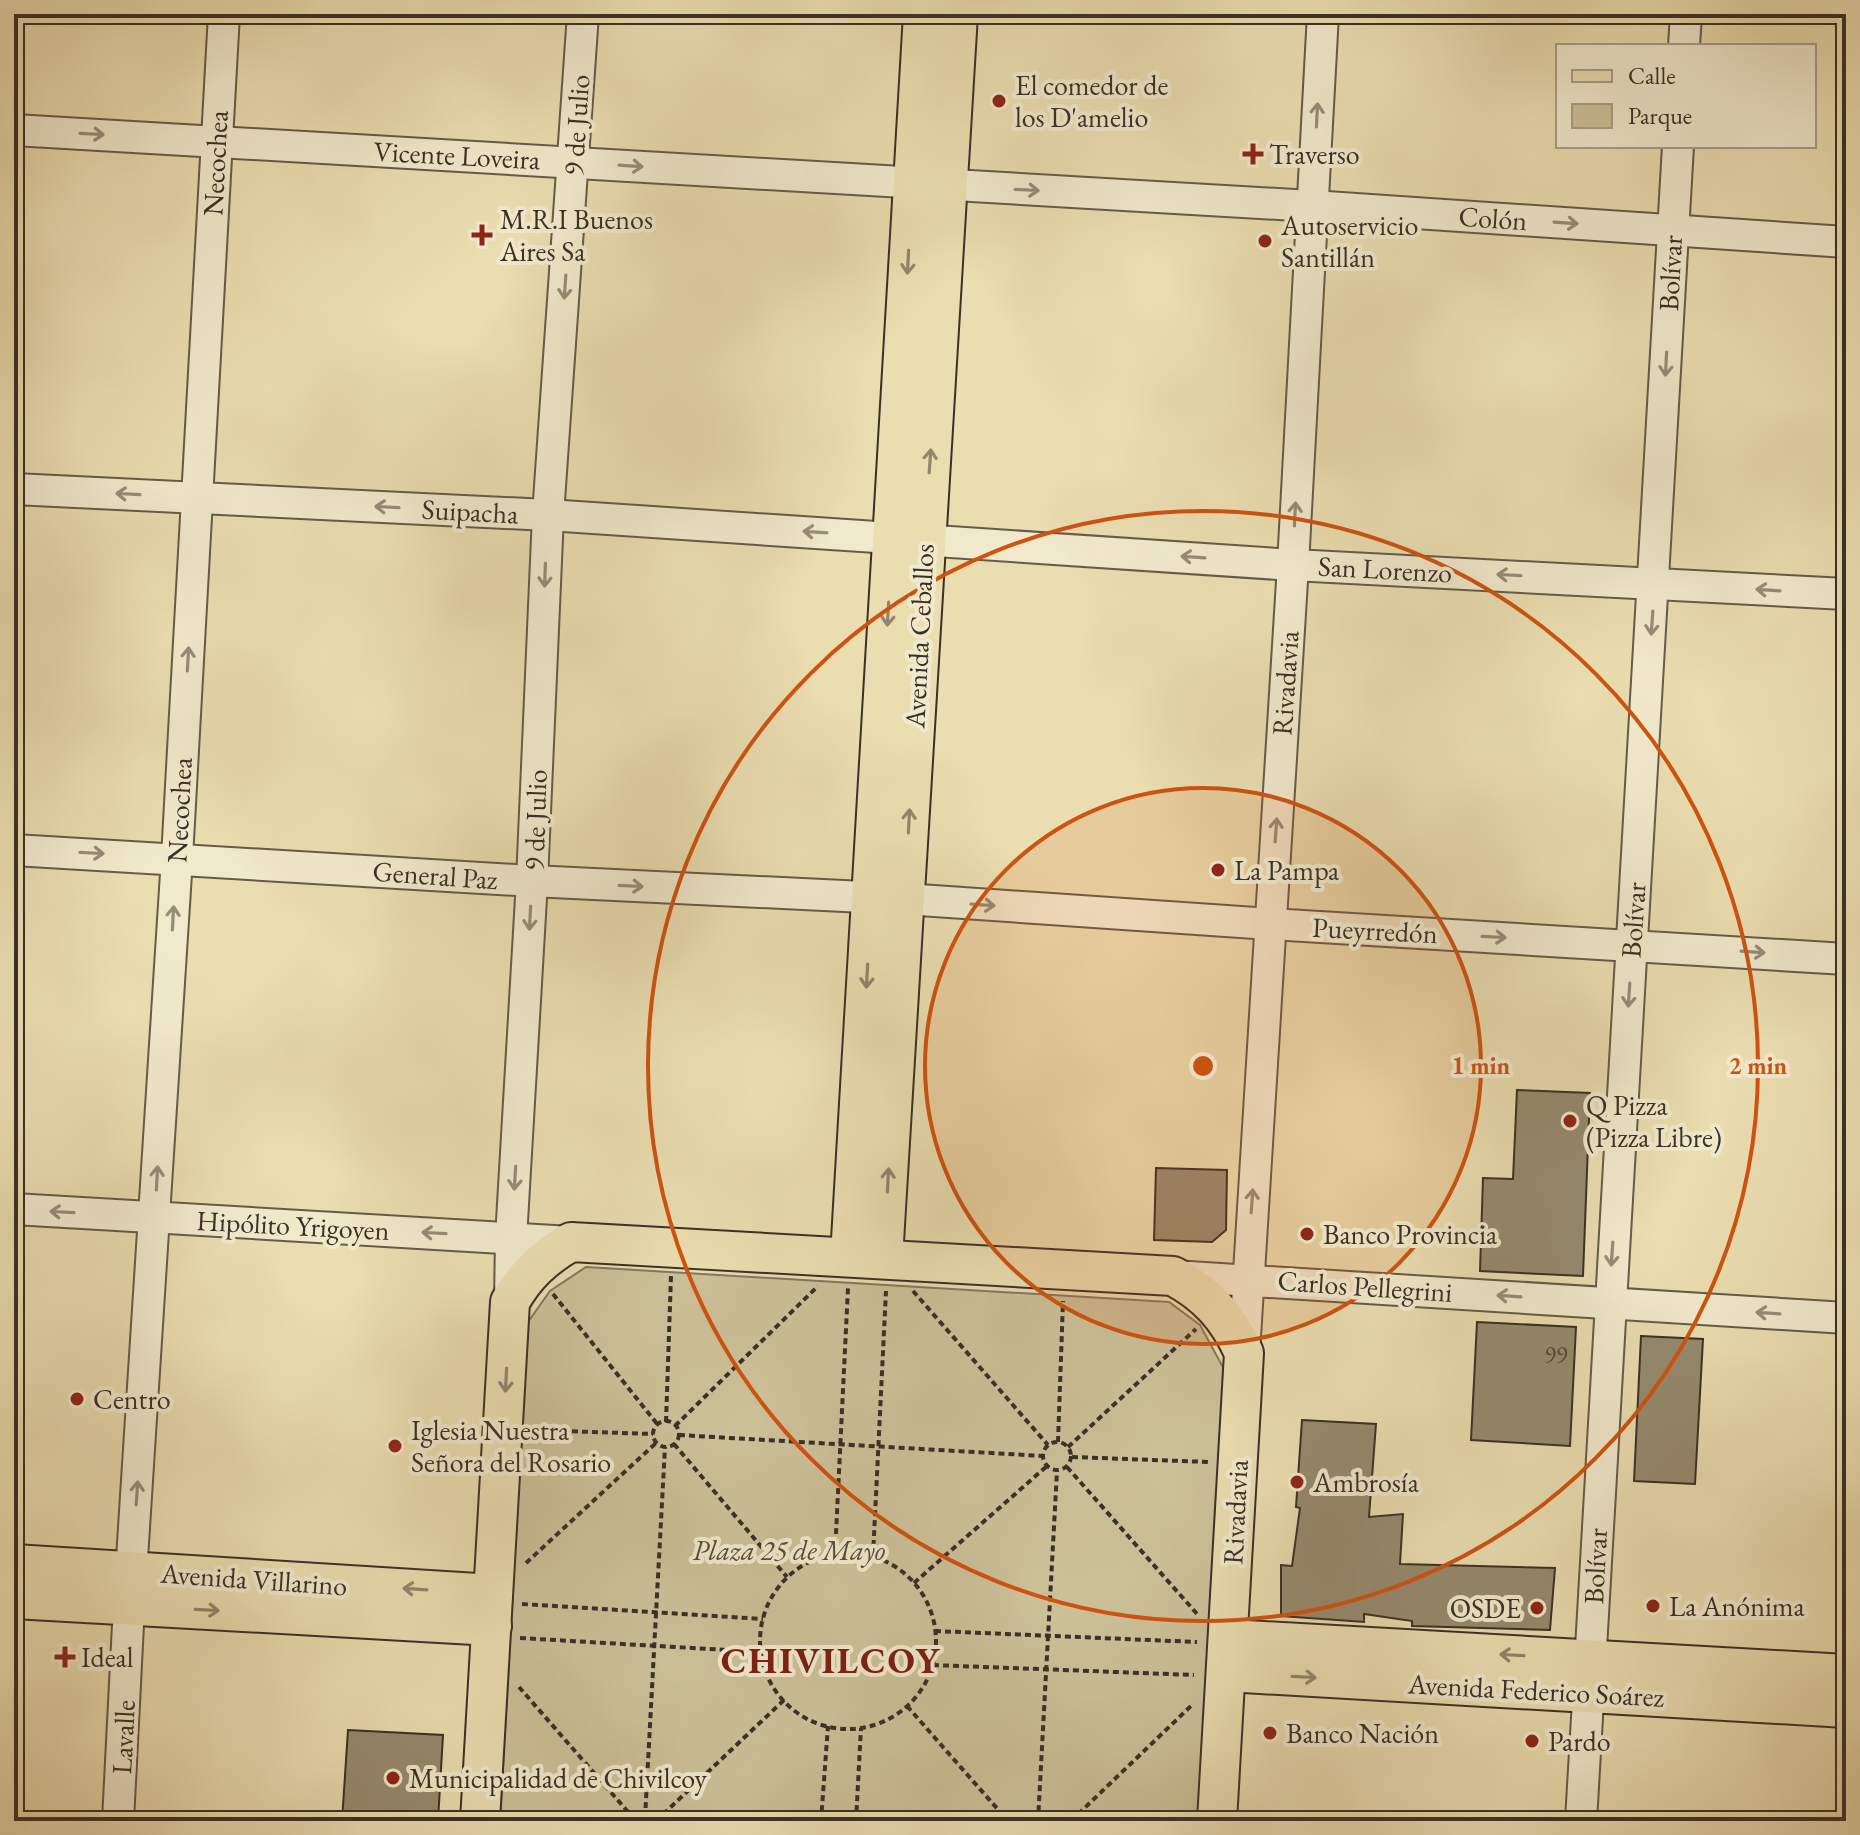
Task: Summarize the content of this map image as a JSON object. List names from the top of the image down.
{
  "streets": {
    "main road": [
      "9 de Julio",
      "Avenida Ceballos",
      "Rivadavia",
      "Hipólito Yrigoyen",
      "Carlos Pellegrini",
      "Avenida Villarino",
      "Avenida Federico Soárez"
    ],
    "street": [
      "Vicente Loveira",
      "Necochea",
      "Colón",
      "Bolívar",
      "Suipacha",
      "San Lorenzo",
      "General Paz",
      "Pueyrredón",
      "Lavalle"
    ]
  },
  "crossings": [
    ["9 de Julio", "Vicente Loveira"],
    ["9 de Julio", "Suipacha"],
    ["9 de Julio", "General Paz"],
    ["9 de Julio", "Hipólito Yrigoyen"],
    ["9 de Julio", "Avenida Villarino"],
    ["Vicente Loveira", "Necochea"],
    ["Vicente Loveira", "Colón"],
    ["Vicente Loveira", "Avenida Ceballos"],
    ["Necochea", "Suipacha"],
    ["Necochea", "General Paz"],
    ["Necochea", "Hipólito Yrigoyen"],
    ["Necochea", "Avenida Villarino"],
    ["Necochea", "Lavalle"],
    ["Colón", "Bolívar"],
    ["Colón", "Avenida Ceballos"],
    ["Colón", "Rivadavia"],
    ["Bolívar", "San Lorenzo"],
    ["Bolívar", "Pueyrredón"],
    ["Bolívar", "Carlos Pellegrini"],
    ["Bolívar", "Avenida Federico Soárez"],
    ["Suipacha", "San Lorenzo"],
    ["Suipacha", "Avenida Ceballos"],
    ["San Lorenzo", "Avenida Ceballos"],
    ["San Lorenzo", "Rivadavia"],
    ["Avenida Ceballos", "General Paz"],
    ["Avenida Ceballos", "Pueyrredón"],
    ["Avenida Ceballos", "Hipólito Yrigoyen"],
    ["Avenida Ceballos", "Carlos Pellegrini"],
    ["Rivadavia", "Pueyrredón"],
    ["Rivadavia", "Carlos Pellegrini"],
    ["Rivadavia", "Avenida Federico Soárez"],
    ["General Paz", "Pueyrredón"],
    ["Hipólito Yrigoyen", "Carlos Pellegrini"],
    ["Avenida Villarino", "Lavalle"]
  ],
  "one_way": [
    "9 de Julio",
    "Vicente Loveira",
    "Necochea",
    "Colón",
    "Bolívar",
    "Suipacha",
    "San Lorenzo",
    "Rivadavia",
    "General Paz",
    "Pueyrredón",
    "Hipólito Yrigoyen",
    "Carlos Pellegrini"
  ],
  "districts": ["CHIVILCOY"],
  "parks": ["Plaza 25 de Mayo"],
  "places": {
    "other": [
      "El comedor de los D'amelio",
      "Autoservicio Santillán",
      "La Pampa",
      "Q Pizza (Pizza Libre)",
      "Banco Provincia",
      "Centro",
      "Iglesia Nuestra Señora del Rosario",
      "Ambrosía",
      "La Anónima",
      "OSDE",
      "Banco Nación",
      "Pardo",
      "Municipalidad de Chivilcoy"
    ],
    "health": ["Traverso", "M.R.I Buenos Aires Sa", "Ideal"]
  },
  "house_numbers": ["99"],
  "legend": ["Calle", "Parque"],
  "rings": ["1 min", "2 min"]
}
